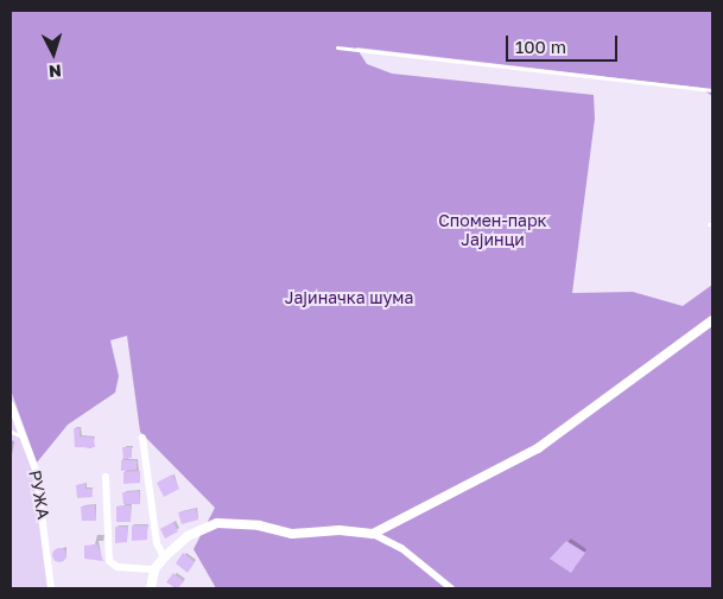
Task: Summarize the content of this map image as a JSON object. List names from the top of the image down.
{
  "streets": {
    "street": ["РУЖА"]
  },
  "parks": ["Спомен-парк Јајинци", "Јајиначка шума"],
  "scale_bar": "100 m",
  "north": "bottom"
}
